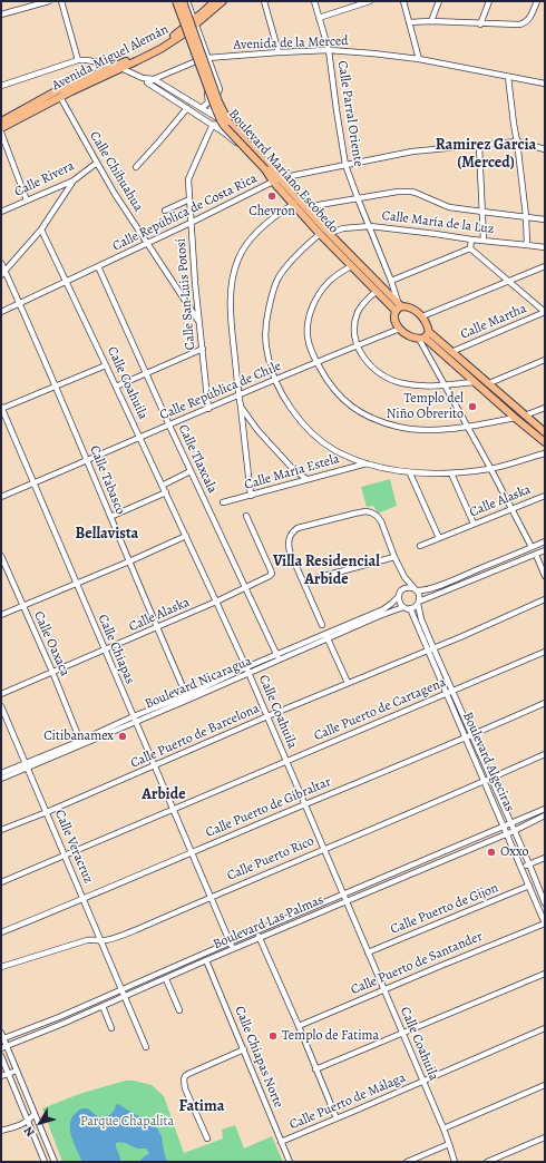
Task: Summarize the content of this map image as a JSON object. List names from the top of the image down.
{
  "streets": {
    "main road": ["Avenida Miguel Alemán", "Boulevard Mariano Escobedo"],
    "street": [
      "Avenida de la Merced",
      "Calle Parral Oriente",
      "Calle Chihuahua",
      "Calle Rivera",
      "Calle República de Costa Rica",
      "Calle María de la Luz",
      "Calle San Luis Potosí",
      "Calle Martha",
      "Calle Coahuila",
      "Calle República de Chile",
      "Calle Tlaxcala",
      "Calle María Estela",
      "Calle Tabasco",
      "Calle Alaska",
      "Calle Oaxaca",
      "Calle Chiapas",
      "Boulevard Nicaragua",
      "Calle Puerto de Cartagena",
      "Calle Puerto de Barcelona",
      "Boulevard Algeciras",
      "Calle Puerto de Gibraltar",
      "Calle Veracruz",
      "Calle Puerto Rico",
      "Calle Puerto de Gijon",
      "Boulevard Las Palmas",
      "Calle Puerto de Santander",
      "Calle Chiapas Norte",
      "Calle Puerto de Málaga"
    ]
  },
  "crossings": [
    ["Avenida de la Merced", "Calle Parral Oriente"],
    ["Avenida Miguel Alemán", "Calle Chihuahua"],
    ["Calle Parral Oriente", "Boulevard Mariano Escobedo"],
    ["Calle Parral Oriente", "Calle República de Costa Rica"],
    ["Calle Parral Oriente", "Calle María de la Luz"],
    ["Calle Parral Oriente", "Calle República de Chile"],
    ["Calle Chihuahua", "Calle Rivera"],
    ["Calle Chihuahua", "Calle República de Costa Rica"],
    ["Calle Chihuahua", "Calle San Luis Potosí"],
    ["Boulevard Mariano Escobedo", "Calle República de Costa Rica"],
    ["Boulevard Mariano Escobedo", "Calle María de la Luz"],
    ["Boulevard Mariano Escobedo", "Calle República de Chile"],
    ["Calle República de Costa Rica", "Calle San Luis Potosí"],
    ["Calle República de Costa Rica", "Calle Coahuila"],
    ["Calle República de Costa Rica", "Calle Tlaxcala"],
    ["Calle República de Costa Rica", "Calle Tabasco"],
    ["Calle San Luis Potosí", "Calle República de Chile"],
    ["Calle Coahuila", "Calle República de Chile"],
    ["Calle Coahuila", "Calle Alaska"],
    ["Calle Coahuila", "Boulevard Nicaragua"],
    ["Calle Coahuila", "Calle Puerto de Cartagena"],
    ["Calle Coahuila", "Calle Puerto de Barcelona"],
    ["Calle Coahuila", "Calle Puerto de Gibraltar"],
    ["Calle Coahuila", "Calle Puerto Rico"],
    ["Calle Coahuila", "Calle Puerto de Gijon"],
    ["Calle Coahuila", "Boulevard Las Palmas"],
    ["Calle Coahuila", "Calle Puerto de Santander"],
    ["Calle Coahuila", "Calle Puerto de Málaga"],
    ["Calle República de Chile", "Calle Tlaxcala"],
    ["Calle República de Chile", "Calle Tabasco"],
    ["Calle República de Chile", "Calle Chiapas"],
    ["Calle Tlaxcala", "Calle Alaska"],
    ["Calle Tlaxcala", "Boulevard Nicaragua"],
    ["Calle Tabasco", "Calle Alaska"],
    ["Calle Tabasco", "Boulevard Nicaragua"],
    ["Calle Alaska", "Calle Oaxaca"],
    ["Calle Alaska", "Calle Chiapas"],
    ["Calle Oaxaca", "Boulevard Nicaragua"],
    ["Calle Chiapas", "Boulevard Nicaragua"],
    ["Calle Chiapas", "Calle Puerto de Cartagena"],
    ["Calle Chiapas", "Calle Puerto de Barcelona"],
    ["Calle Chiapas", "Calle Puerto de Gibraltar"],
    ["Calle Chiapas", "Calle Puerto Rico"],
    ["Calle Chiapas", "Boulevard Las Palmas"],
    ["Boulevard Nicaragua", "Boulevard Algeciras"],
    ["Boulevard Nicaragua", "Calle Veracruz"],
    ["Calle Puerto de Cartagena", "Boulevard Algeciras"],
    ["Calle Puerto de Cartagena", "Calle Veracruz"],
    ["Calle Puerto de Barcelona", "Boulevard Algeciras"],
    ["Calle Puerto de Barcelona", "Calle Veracruz"],
    ["Boulevard Algeciras", "Calle Puerto de Gibraltar"],
    ["Boulevard Algeciras", "Calle Puerto Rico"],
    ["Boulevard Algeciras", "Calle Puerto de Gijon"],
    ["Boulevard Algeciras", "Boulevard Las Palmas"],
    ["Boulevard Algeciras", "Calle Puerto de Santander"],
    ["Calle Puerto de Gibraltar", "Calle Veracruz"],
    ["Calle Veracruz", "Calle Puerto Rico"],
    ["Calle Veracruz", "Boulevard Las Palmas"],
    ["Boulevard Las Palmas", "Calle Chiapas Norte"],
    ["Calle Chiapas Norte", "Calle Puerto de Málaga"]
  ],
  "districts": [
    "Ramirez Garcia (Merced)",
    "Bellavista",
    "Villa Residencial Arbide",
    "Arbide",
    "Fatima"
  ],
  "parks": ["Parque Chapalita"],
  "places": [
    "Chevron",
    "Templo del Niño Obrerito",
    "Citibanamex",
    "Oxxo",
    "Templo de Fatima"
  ],
  "north": "bottom left"
}
